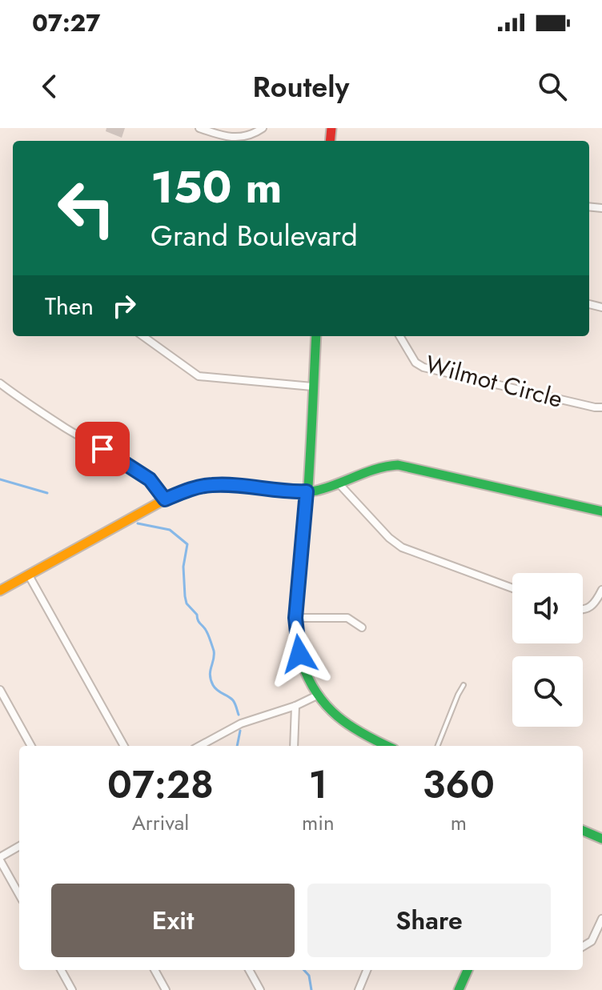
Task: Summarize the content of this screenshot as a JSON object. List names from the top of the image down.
{
  "streets": {
    "street": ["Wilmot Circle"]
  },
  "page": {
    "status": "07:27",
    "header": "Routely",
    "turn": ["150 m", "Grand Boulevard"],
    "then": "Then",
    "eta": [
      "07:28",
      "Arrival",
      "1",
      "min",
      "360",
      "m"
    ],
    "buttons": ["Exit", "Share"]
  }
}
